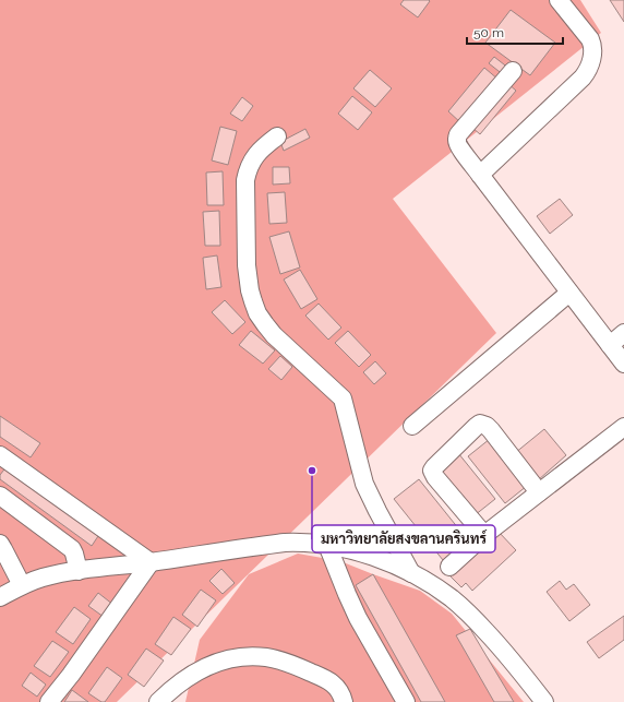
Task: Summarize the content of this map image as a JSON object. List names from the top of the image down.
{
  "places": ["มหาวิทยาลัยสงขลานครินทร์"],
  "scale_bar": "50 m"
}
